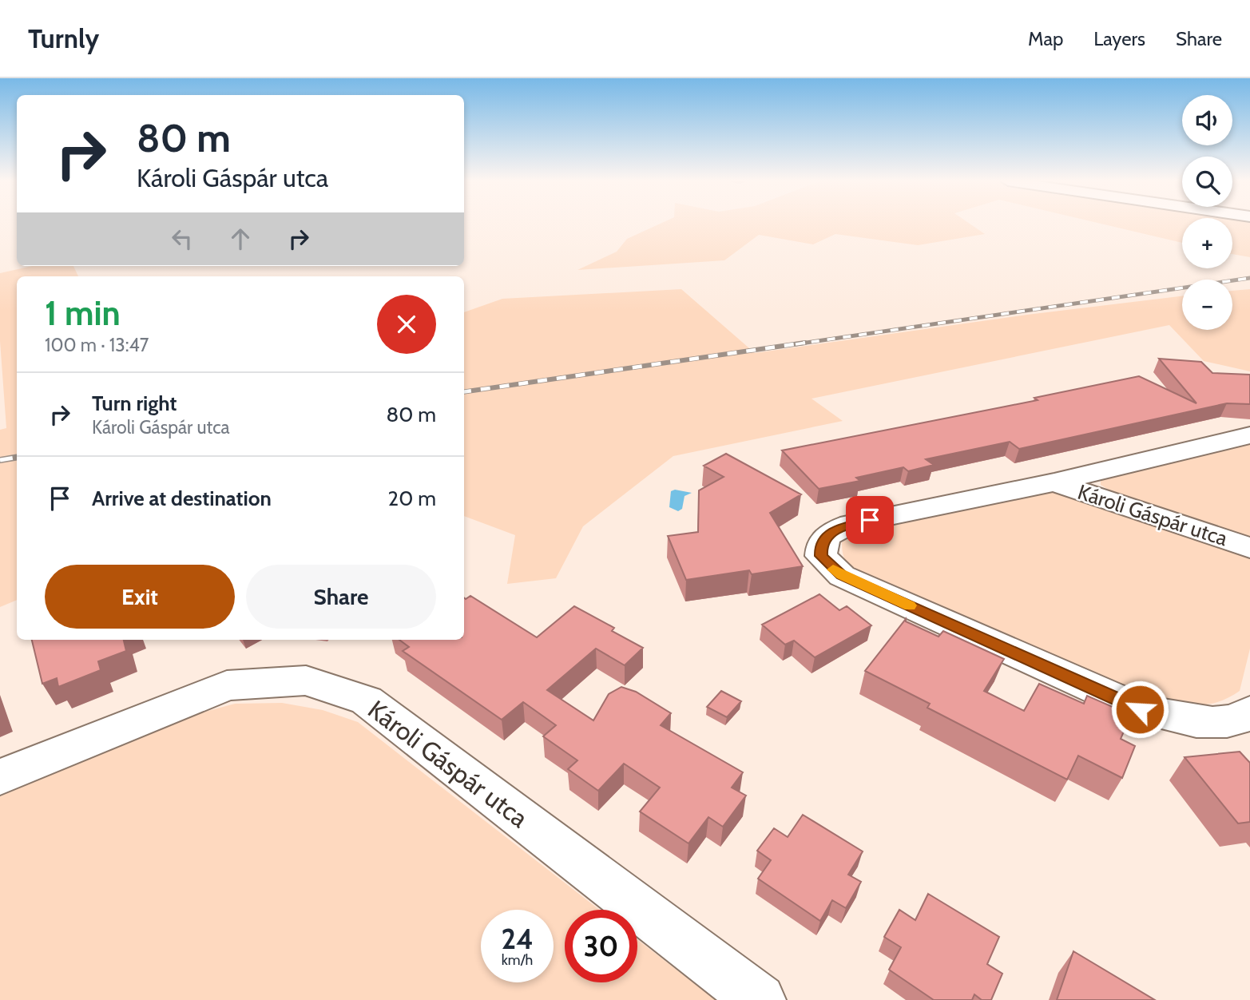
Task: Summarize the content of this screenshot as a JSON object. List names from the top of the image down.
{
  "streets": {
    "street": ["Károli Gáspár utca"]
  },
  "page": {
    "header": "Turnly",
    "nav": ["Map", "Layers", "Share"],
    "map_buttons": ["+", "−"],
    "turn": ["80 m", "Károli Gáspár utca"],
    "heading": ["1 min", "100 m · 13:47"],
    "list": [
      {
        "name": "Turn right",
        "note": "Károli Gáspár utca",
        "value": "80 m"
      },
      {
        "name": "Arrive at destination",
        "value": "20 m"
      }
    ],
    "buttons": ["Exit", "Share"],
    "speed": "24 km/h",
    "limit": "30"
  }
}
